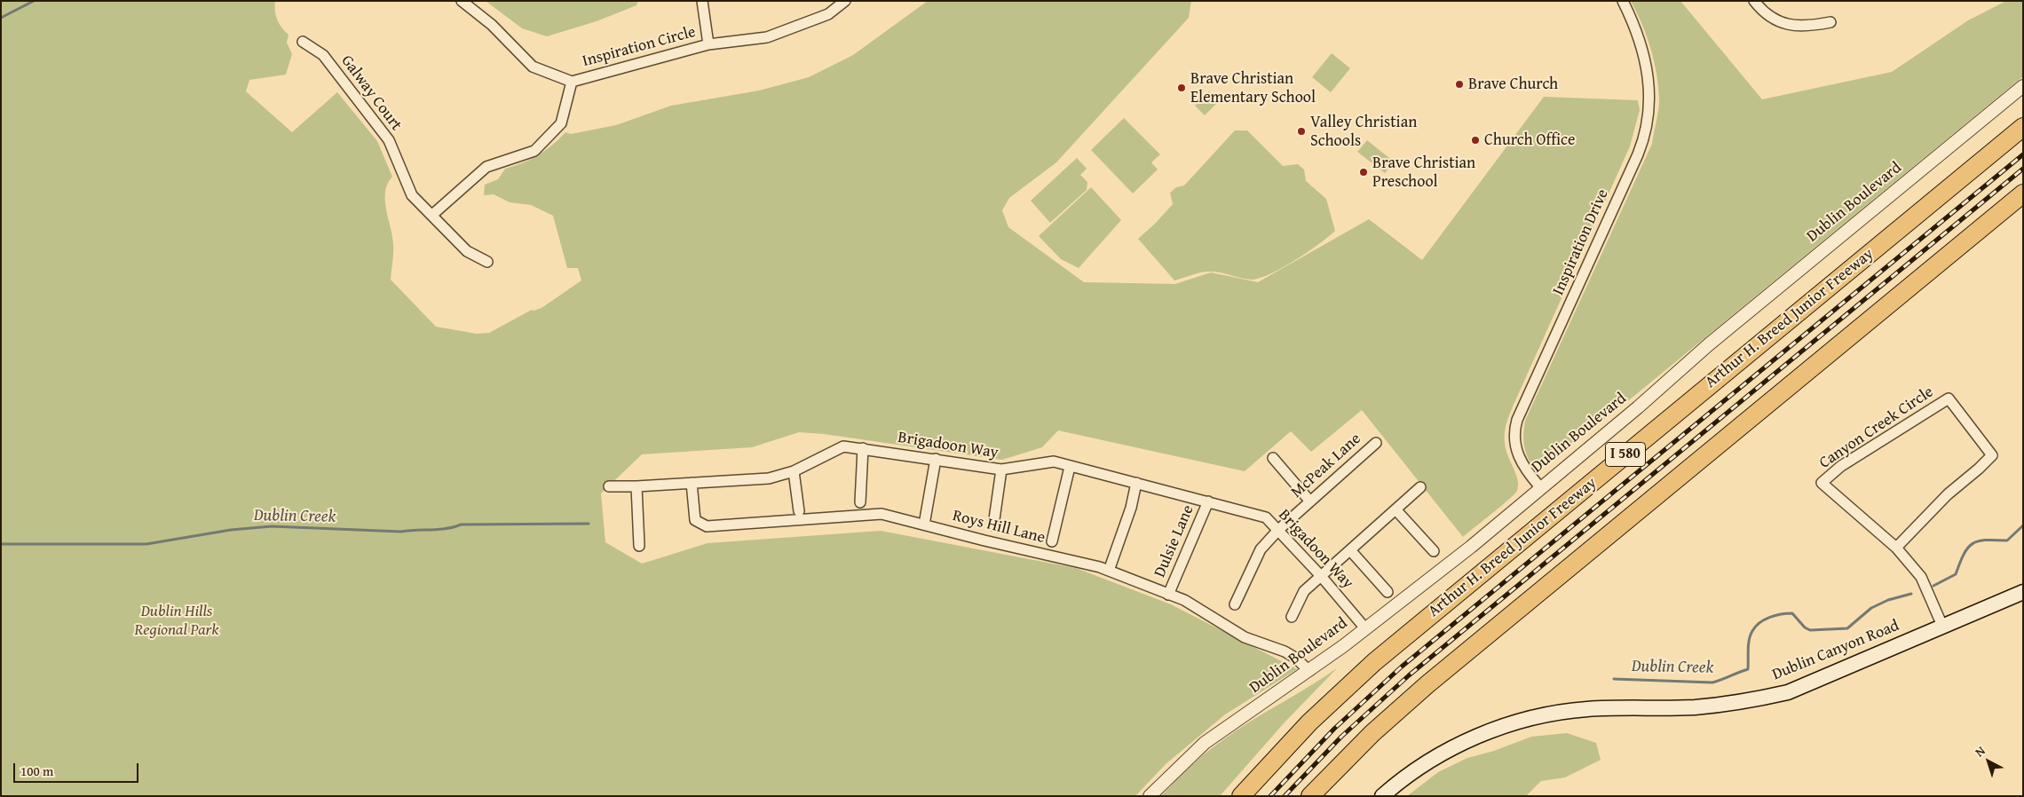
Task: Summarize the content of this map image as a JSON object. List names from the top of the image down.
{
  "streets": {
    "highway": ["Arthur H. Breed Junior Freeway", "I 580"],
    "main road": ["Dublin Canyon Road"],
    "street": [
      "Inspiration Circle",
      "Galway Court",
      "Dublin Boulevard",
      "Inspiration Drive",
      "Canyon Creek Circle",
      "Brigadoon Way",
      "McPeak Lane",
      "Roys Hill Lane",
      "Dulsie Lane"
    ]
  },
  "crossings": [
    ["Dublin Boulevard", "Inspiration Drive"],
    ["Dublin Boulevard", "Brigadoon Way"],
    ["Dublin Boulevard", "Roys Hill Lane"],
    ["Canyon Creek Circle", "Dublin Canyon Road"],
    ["Brigadoon Way", "McPeak Lane"],
    ["Brigadoon Way", "Roys Hill Lane"],
    ["Brigadoon Way", "Dulsie Lane"],
    ["Roys Hill Lane", "Dulsie Lane"]
  ],
  "water": ["Dublin Creek"],
  "parks": ["Dublin Hills Regional Park"],
  "places": [
    "Brave Church",
    "Brave Christian Elementary School",
    "Valley Christian Schools",
    "Church Office",
    "Brave Christian Preschool"
  ],
  "scale_bar": "100 m",
  "north": "top left"
}
